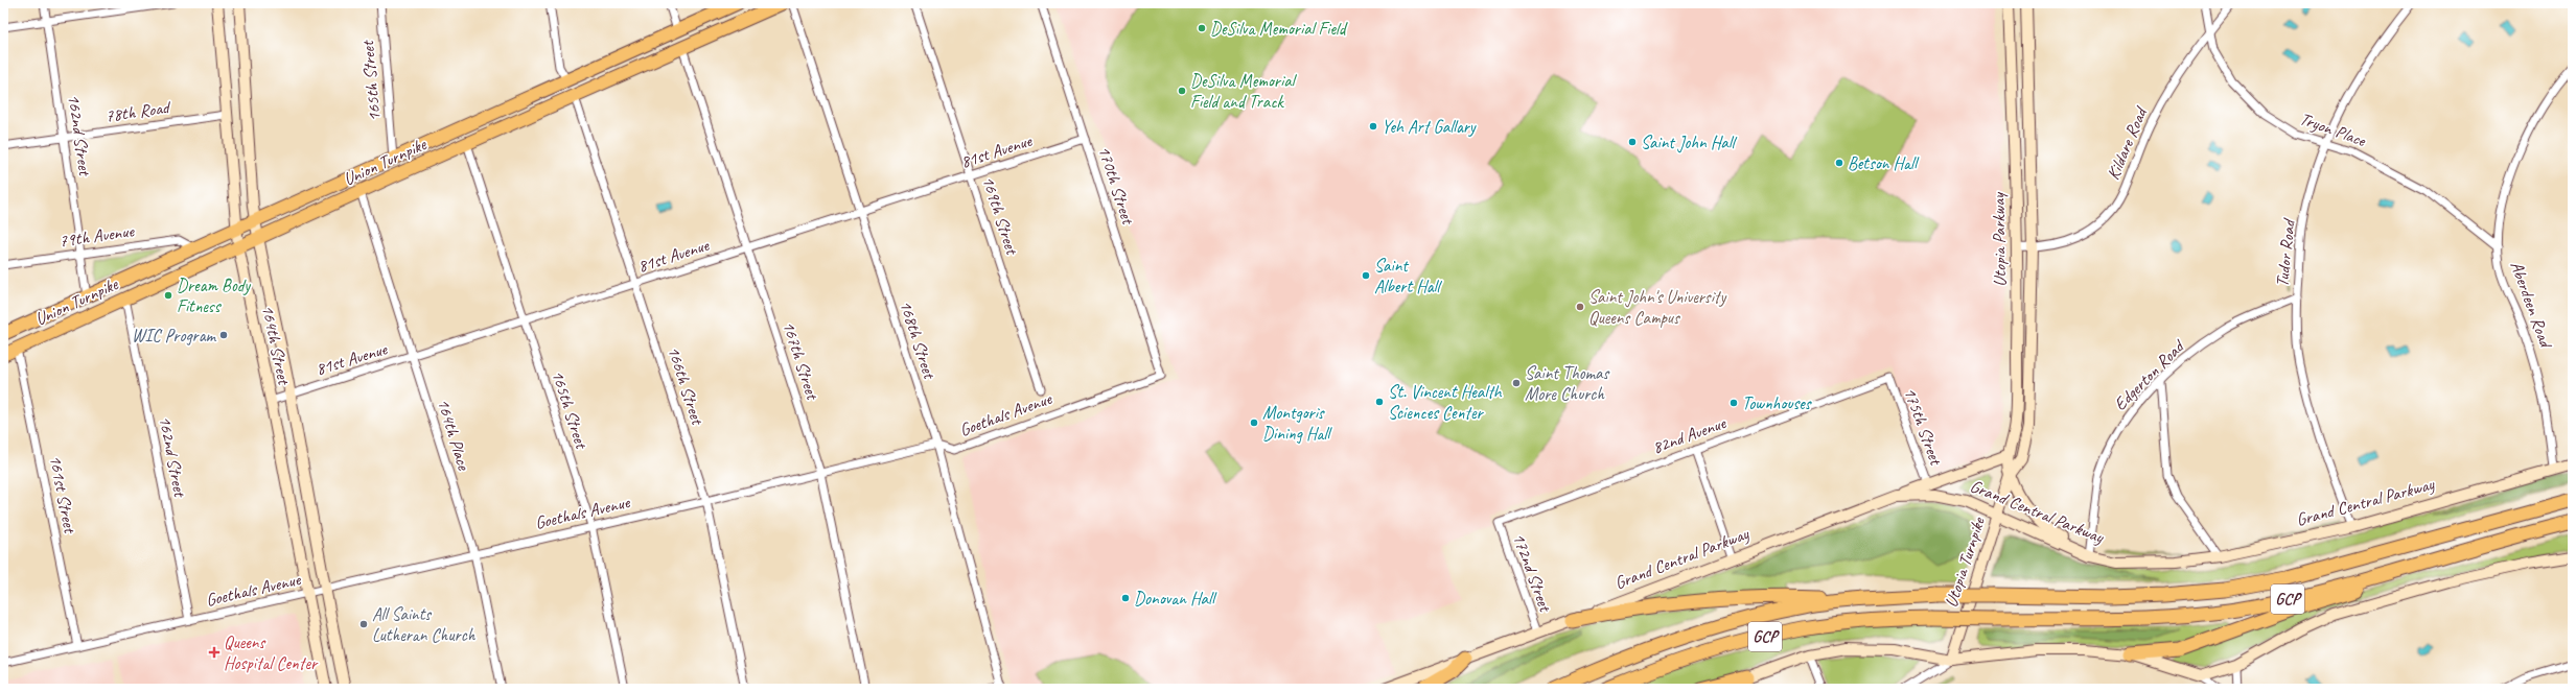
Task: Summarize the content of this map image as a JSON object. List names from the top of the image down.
{
  "streets": {
    "highway": ["GCP"],
    "main road": [
      "Union Turnpike",
      "Utopia Parkway",
      "164th Street",
      "Grand Central Parkway",
      "Utopia Turnpike"
    ],
    "street": [
      "165th Street",
      "78th Road",
      "Tryon Place",
      "162nd Street",
      "Kildare Road",
      "81st Avenue",
      "170th Street",
      "169th Street",
      "79th Avenue",
      "Tudor Road",
      "Aberdeen Road",
      "168th Street",
      "167th Street",
      "Edgerton Road",
      "166th Street",
      "Goethals Avenue",
      "175th Street",
      "164th Place",
      "82nd Avenue",
      "161st Street",
      "172nd Street"
    ]
  },
  "crossings": [
    ["165th Street", "81st Avenue"],
    ["165th Street", "Union Turnpike"],
    ["165th Street", "Goethals Avenue"],
    ["78th Road", "162nd Street"],
    ["78th Road", "164th Street"],
    ["Tryon Place", "Kildare Road"],
    ["Tryon Place", "Tudor Road"],
    ["Tryon Place", "Aberdeen Road"],
    ["162nd Street", "Union Turnpike"],
    ["162nd Street", "79th Avenue"],
    ["162nd Street", "Goethals Avenue"],
    ["Kildare Road", "Utopia Parkway"],
    ["81st Avenue", "170th Street"],
    ["81st Avenue", "169th Street"],
    ["81st Avenue", "168th Street"],
    ["81st Avenue", "164th Street"],
    ["81st Avenue", "167th Street"],
    ["81st Avenue", "166th Street"],
    ["81st Avenue", "164th Place"],
    ["Union Turnpike", "79th Avenue"],
    ["Union Turnpike", "164th Street"],
    ["Union Turnpike", "167th Street"],
    ["Union Turnpike", "166th Street"],
    ["Union Turnpike", "164th Place"],
    ["Union Turnpike", "161st Street"],
    ["170th Street", "Goethals Avenue"],
    ["Utopia Parkway", "Utopia Turnpike"],
    ["Tudor Road", "Edgerton Road"],
    ["Tudor Road", "Grand Central Parkway"],
    ["Aberdeen Road", "Grand Central Parkway"],
    ["168th Street", "Goethals Avenue"],
    ["164th Street", "Goethals Avenue"],
    ["167th Street", "Goethals Avenue"],
    ["Edgerton Road", "Grand Central Parkway"],
    ["166th Street", "Goethals Avenue"],
    ["Goethals Avenue", "164th Place"],
    ["Goethals Avenue", "161st Street"],
    ["175th Street", "82nd Avenue"],
    ["82nd Avenue", "172nd Street"],
    ["Grand Central Parkway", "Utopia Turnpike"],
    ["Grand Central Parkway", "172nd Street"]
  ],
  "places": {
    "other": [
      "DeSilva Memorial Field",
      "DeSilva Memorial Field and Track",
      "Yeh Art Gallary",
      "Saint John Hall",
      "Betson Hall",
      "Saint Albert Hall",
      "Dream Body Fitness",
      "Saint John's University Queens Campus",
      "WIC Program",
      "Saint Thomas More Church",
      "St. Vincent Health Sciences Center",
      "Townhouses",
      "Montgoris Dining Hall",
      "Donovan Hall",
      "All Saints Lutheran Church"
    ],
    "health": ["Queens Hospital Center"]
  }
}
